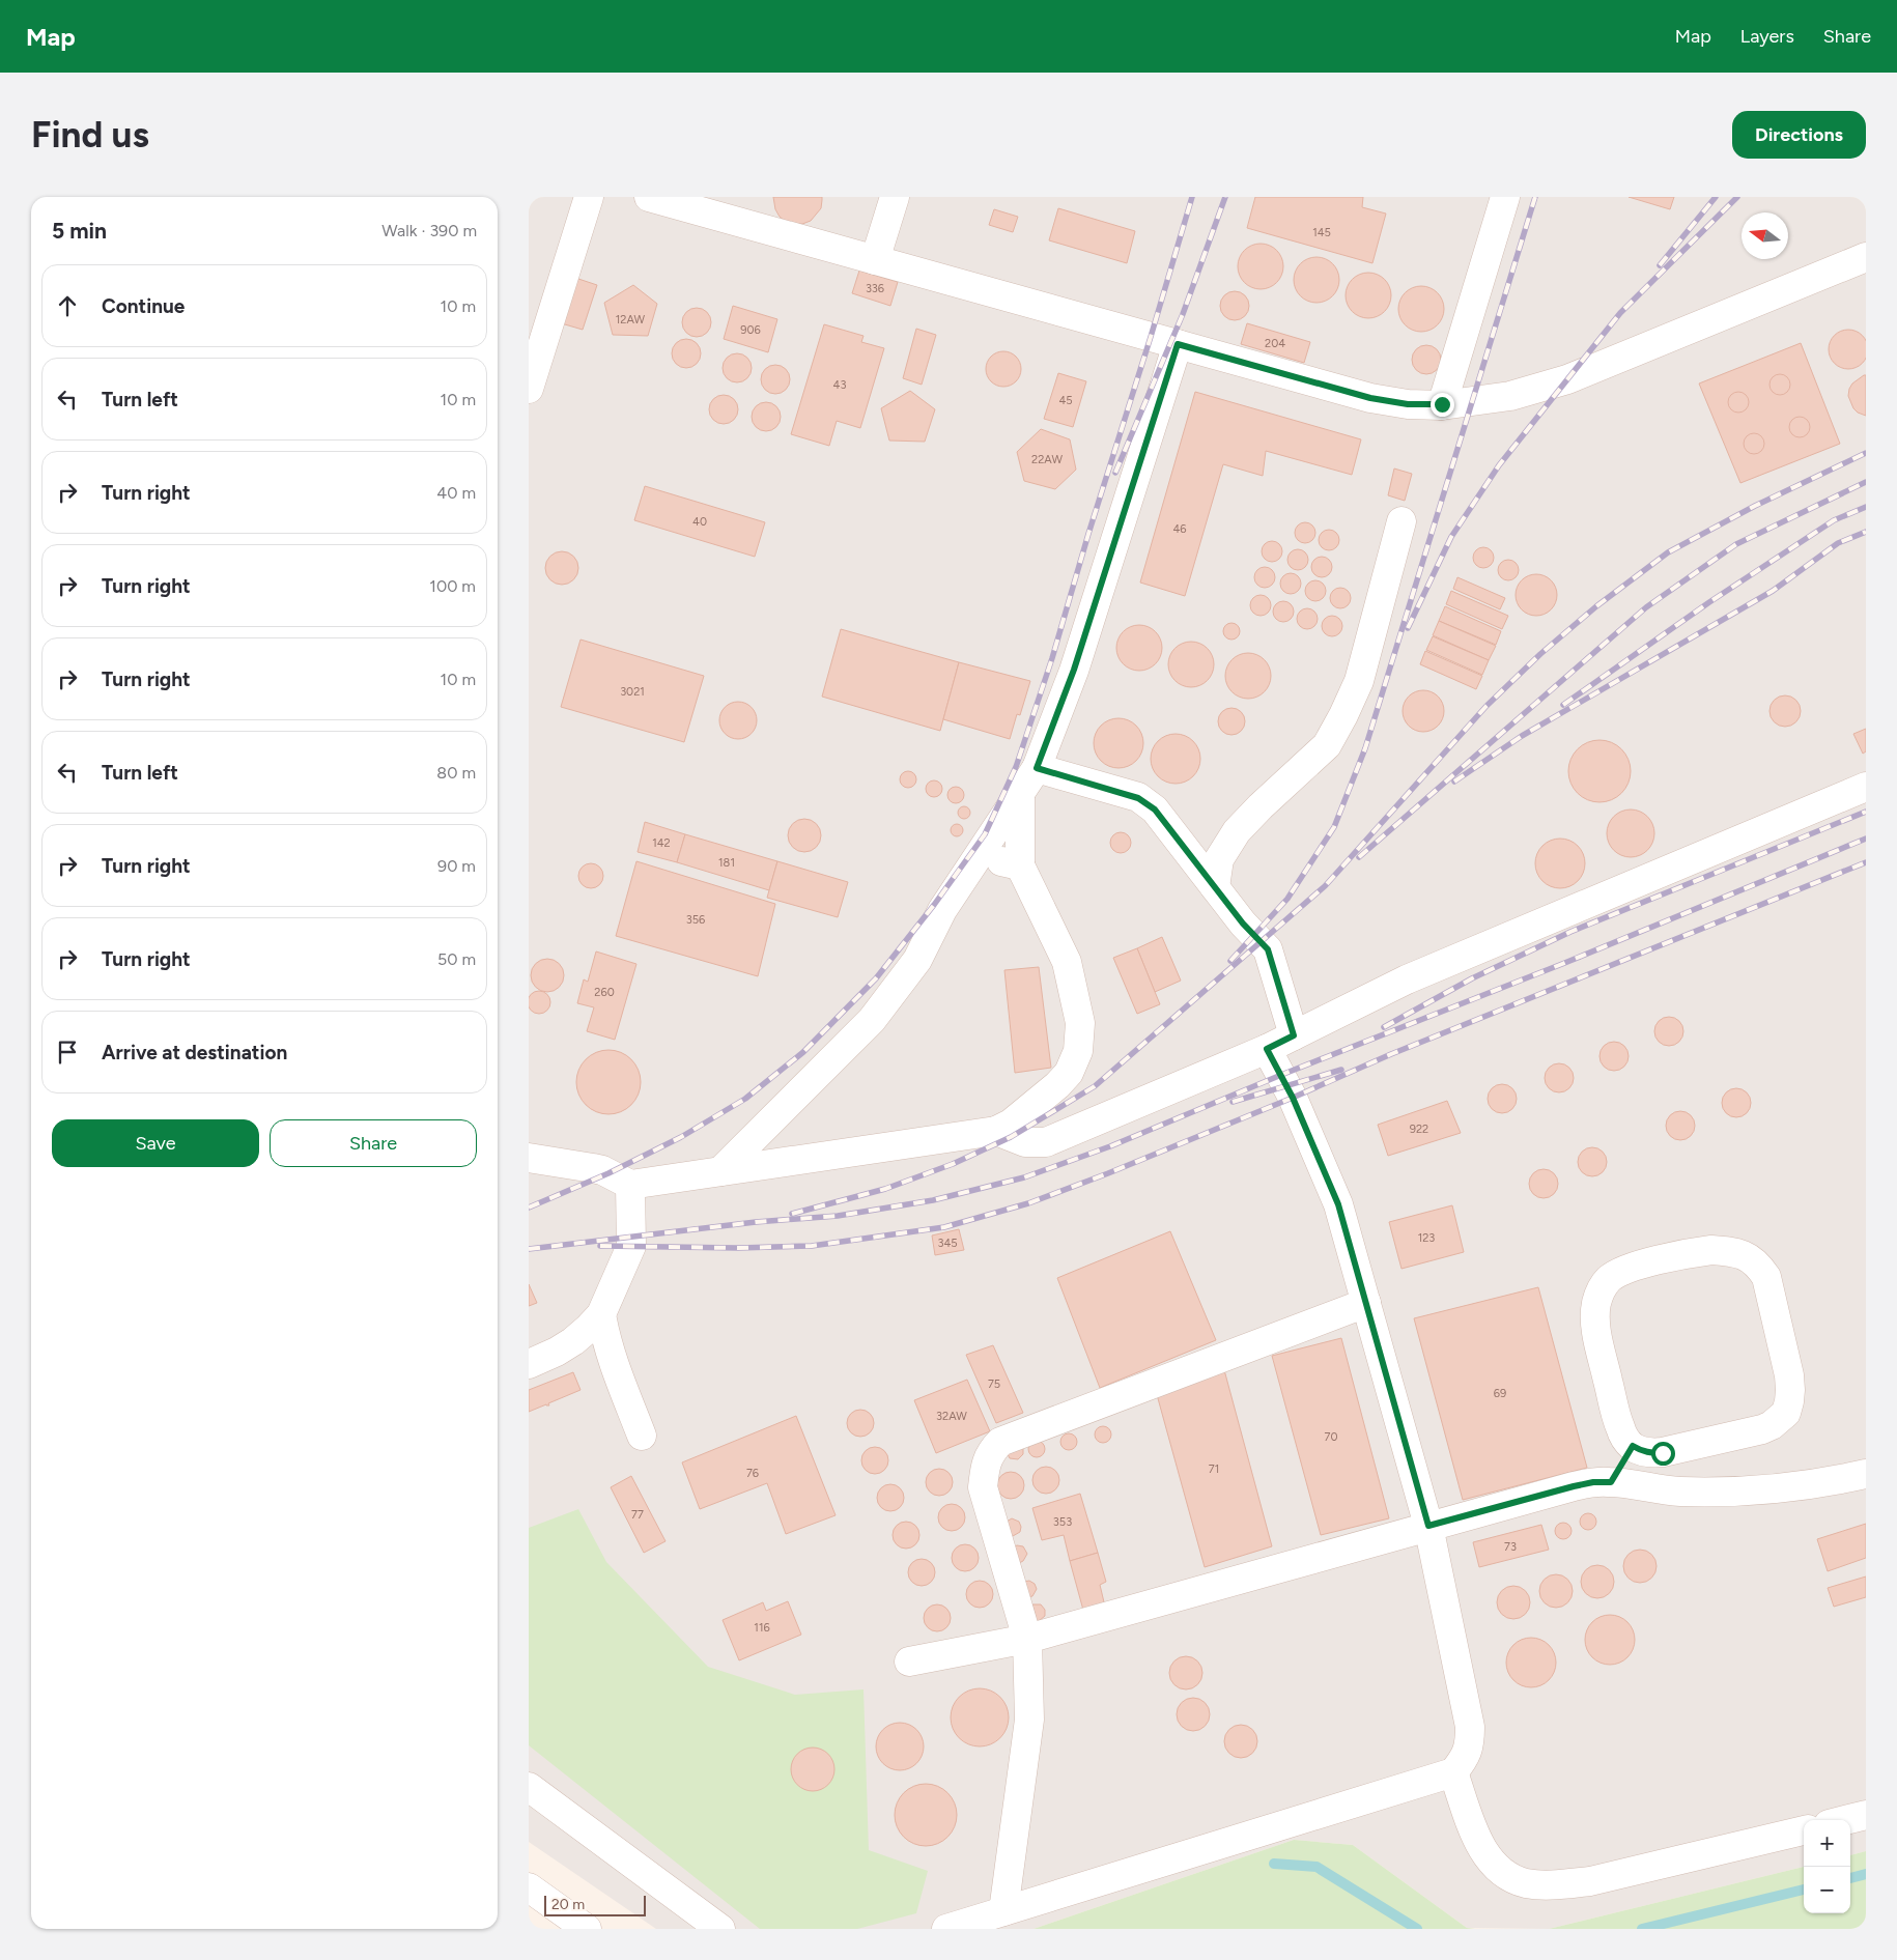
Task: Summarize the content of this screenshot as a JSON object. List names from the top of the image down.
{
  "house_numbers": [
    "145",
    "336",
    "12AW",
    "906",
    "204",
    "43",
    "45",
    "22AW",
    "40",
    "46",
    "3021",
    "142",
    "181",
    "356",
    "260",
    "922",
    "123",
    "345",
    "75",
    "69",
    "32AW",
    "70",
    "71",
    "76",
    "77",
    "353",
    "73",
    "116"
  ],
  "scale_bar": "20 m",
  "north": "left",
  "page": {
    "header": "Map",
    "nav": ["Map", "Layers", "Share"],
    "buttons": [
      "Directions",
      ["Save", "Share"]
    ],
    "title": "Find us",
    "heading": ["5 min", "Walk · 390 m"],
    "list": [
      ["Continue", "10 m"],
      ["Turn left", "10 m"],
      ["Turn right", "40 m"],
      ["Turn right", "100 m"],
      ["Turn right", "10 m"],
      ["Turn left", "80 m"],
      ["Turn right", "90 m"],
      ["Turn right", "50 m"],
      "Arrive at destination"
    ],
    "map_buttons": ["+", "−"],
    "scale": "20 m"
  }
}
